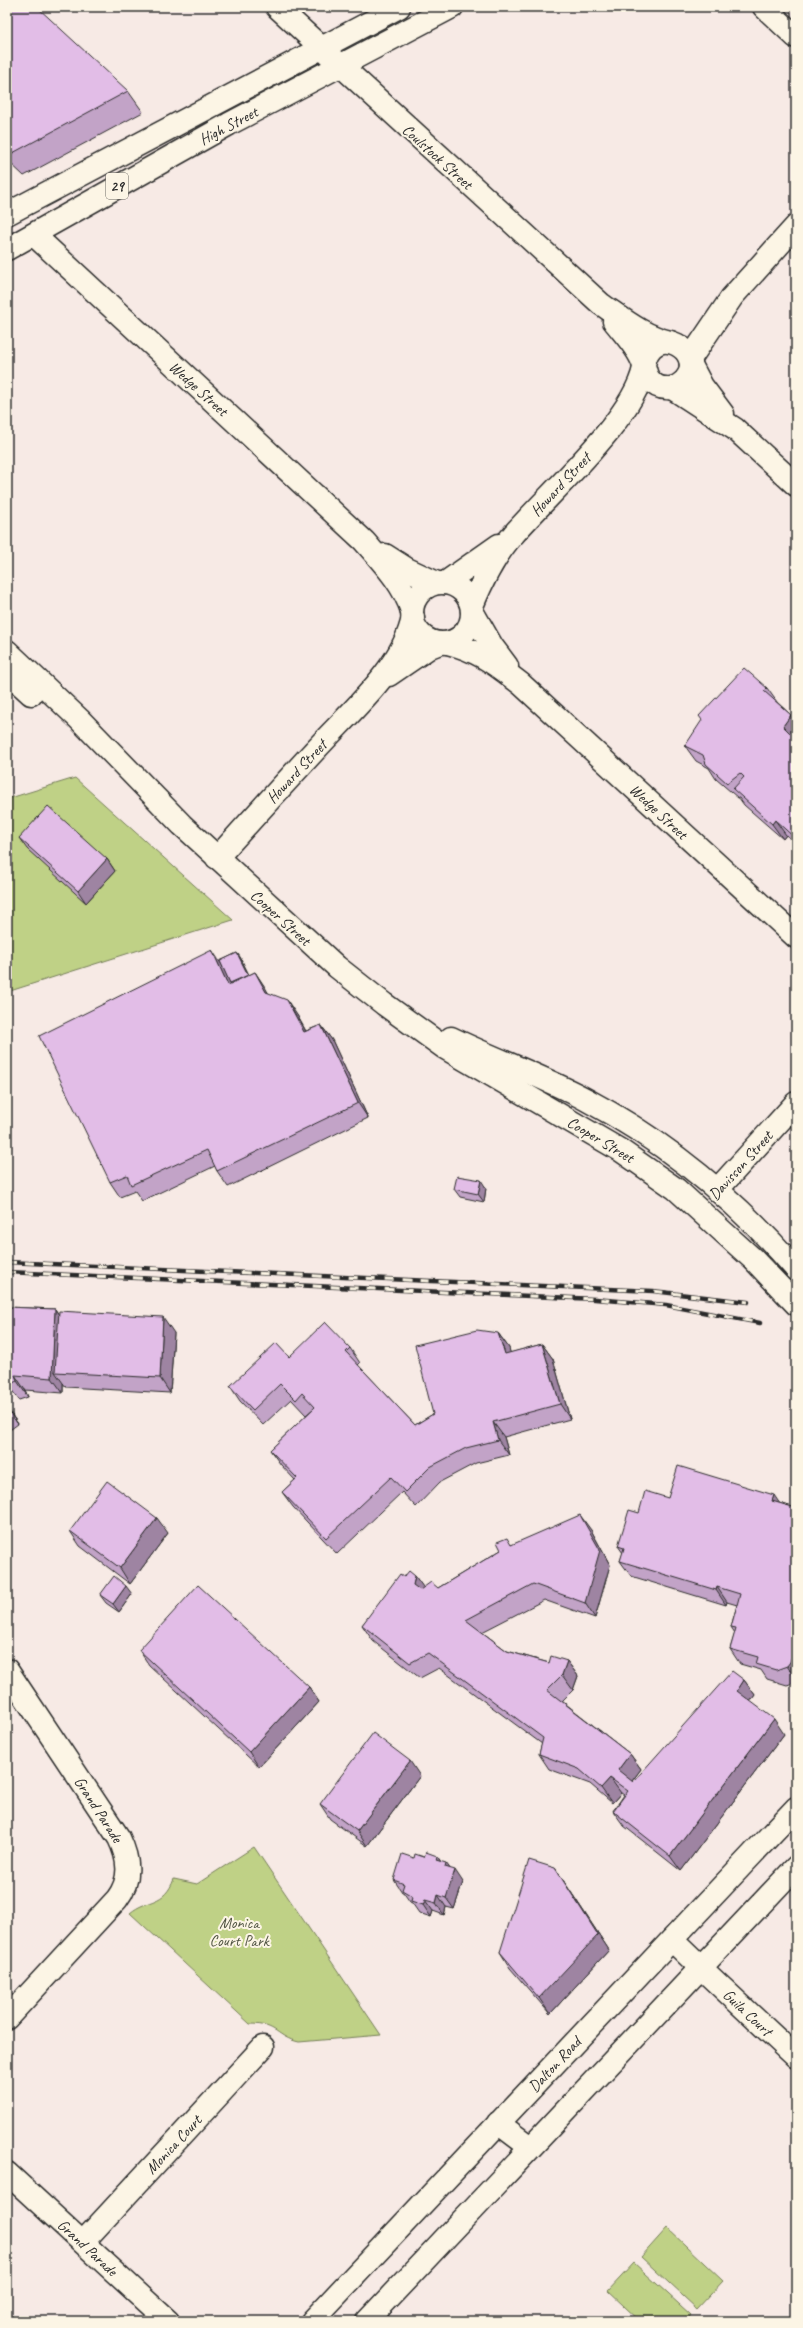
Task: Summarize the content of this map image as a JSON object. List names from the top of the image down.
{
  "streets": {
    "street": [
      "High Street",
      "Coulstock Street",
      "29",
      "Wedge Street",
      "Howard Street",
      "Cooper Street",
      "Davisson Street",
      "Grand Parade",
      "Guila Court",
      "Dalton Road",
      "Monica Court"
    ]
  },
  "crossings": [
    ["High Street", "Coulstock Street"],
    ["High Street", "Wedge Street"],
    ["Coulstock Street", "Howard Street"],
    ["Wedge Street", "Howard Street"],
    ["Howard Street", "Cooper Street"],
    ["Cooper Street", "Davisson Street"],
    ["Grand Parade", "Monica Court"],
    ["Guila Court", "Dalton Road"]
  ],
  "parks": ["Monica Court Park"]
}
